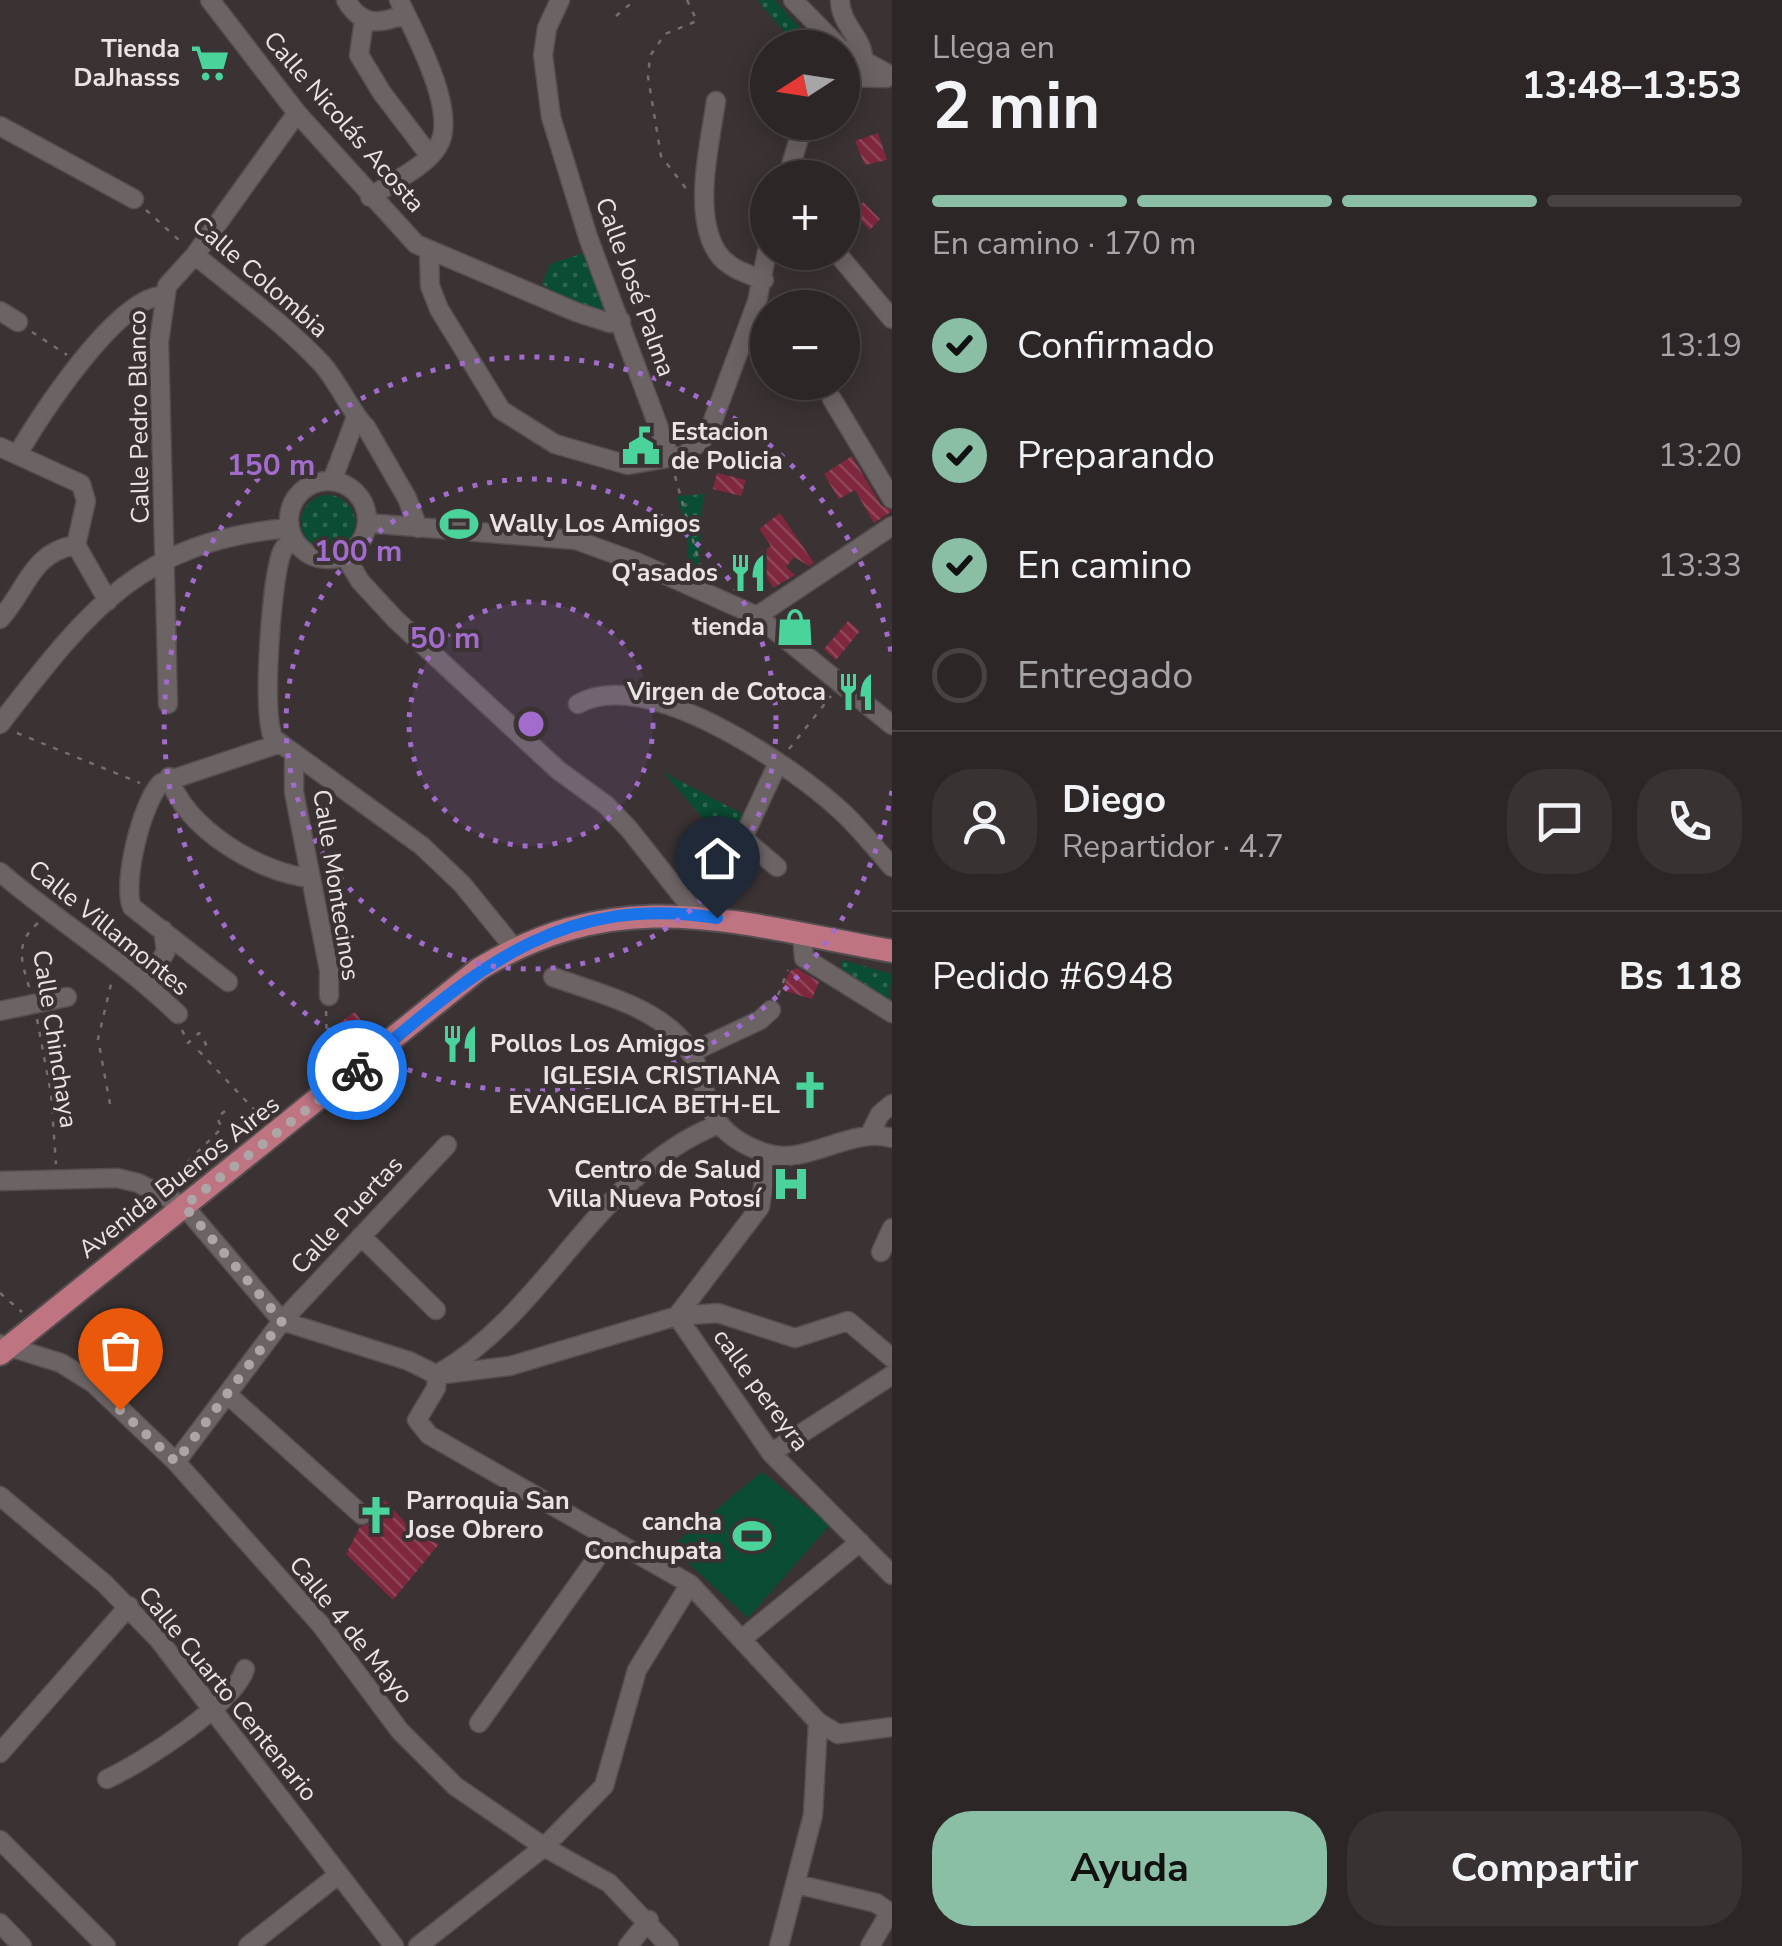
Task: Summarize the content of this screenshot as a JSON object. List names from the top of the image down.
{
  "streets": {
    "main road": ["Avenida Buenos Aires"],
    "street": [
      "Calle Nicolás Acosta",
      "Calle Colombia",
      "Calle José Palma",
      "Calle Pedro Blanco",
      "Calle Montecinos",
      "Calle Villamontes",
      "Calle Puertas",
      "calle pereyra",
      "Calle 4 de Mayo",
      "Calle Cuarto Centenario"
    ],
    "path": ["Calle Chinchaya"]
  },
  "crossings": [
    ["Calle Nicolás Acosta", "Calle José Palma"],
    ["Calle Nicolás Acosta", "Calle Pedro Blanco"],
    ["Calle Colombia", "Calle Pedro Blanco"],
    ["Calle Montecinos", "Avenida Buenos Aires"],
    ["Calle Villamontes", "Calle Chinchaya"],
    ["Calle Villamontes", "Avenida Buenos Aires"],
    ["Avenida Buenos Aires", "Calle 4 de Mayo"],
    ["Calle Puertas", "Calle 4 de Mayo"]
  ],
  "places": {
    "supermarket": ["Tienda DaJhasss"],
    "public building": ["Estacion de Policia"],
    "sports": ["Wally Los Amigos", "cancha Conchupata"],
    "restaurant": ["Q'asados", "Virgen de Cotoca", "Pollos Los Amigos"],
    "shop": ["tienda"],
    "church": ["IGLESIA CRISTIANA EVANGELICA BETH-EL", "Parroquia San Jose Obrero"],
    "hospital": ["Centro de Salud Villa Nueva Potosí"]
  },
  "north": "left",
  "page": {
    "heading": ["2 min", "Llega en", "13:48–13:53"],
    "panel": [
      "Diego",
      "Repartidor · 4.7",
      "Pedido #6948",
      "Bs 118"
    ],
    "map_buttons": ["+", "−"],
    "bar": "En camino · 170 m",
    "list": [
      ["Confirmado", "13:19"],
      ["Preparando", "13:20"],
      ["En camino", "13:33"],
      "Entregado"
    ],
    "buttons": ["Ayuda", "Compartir"]
  },
  "rings": ["150 m", "100 m", "50 m"]
}
